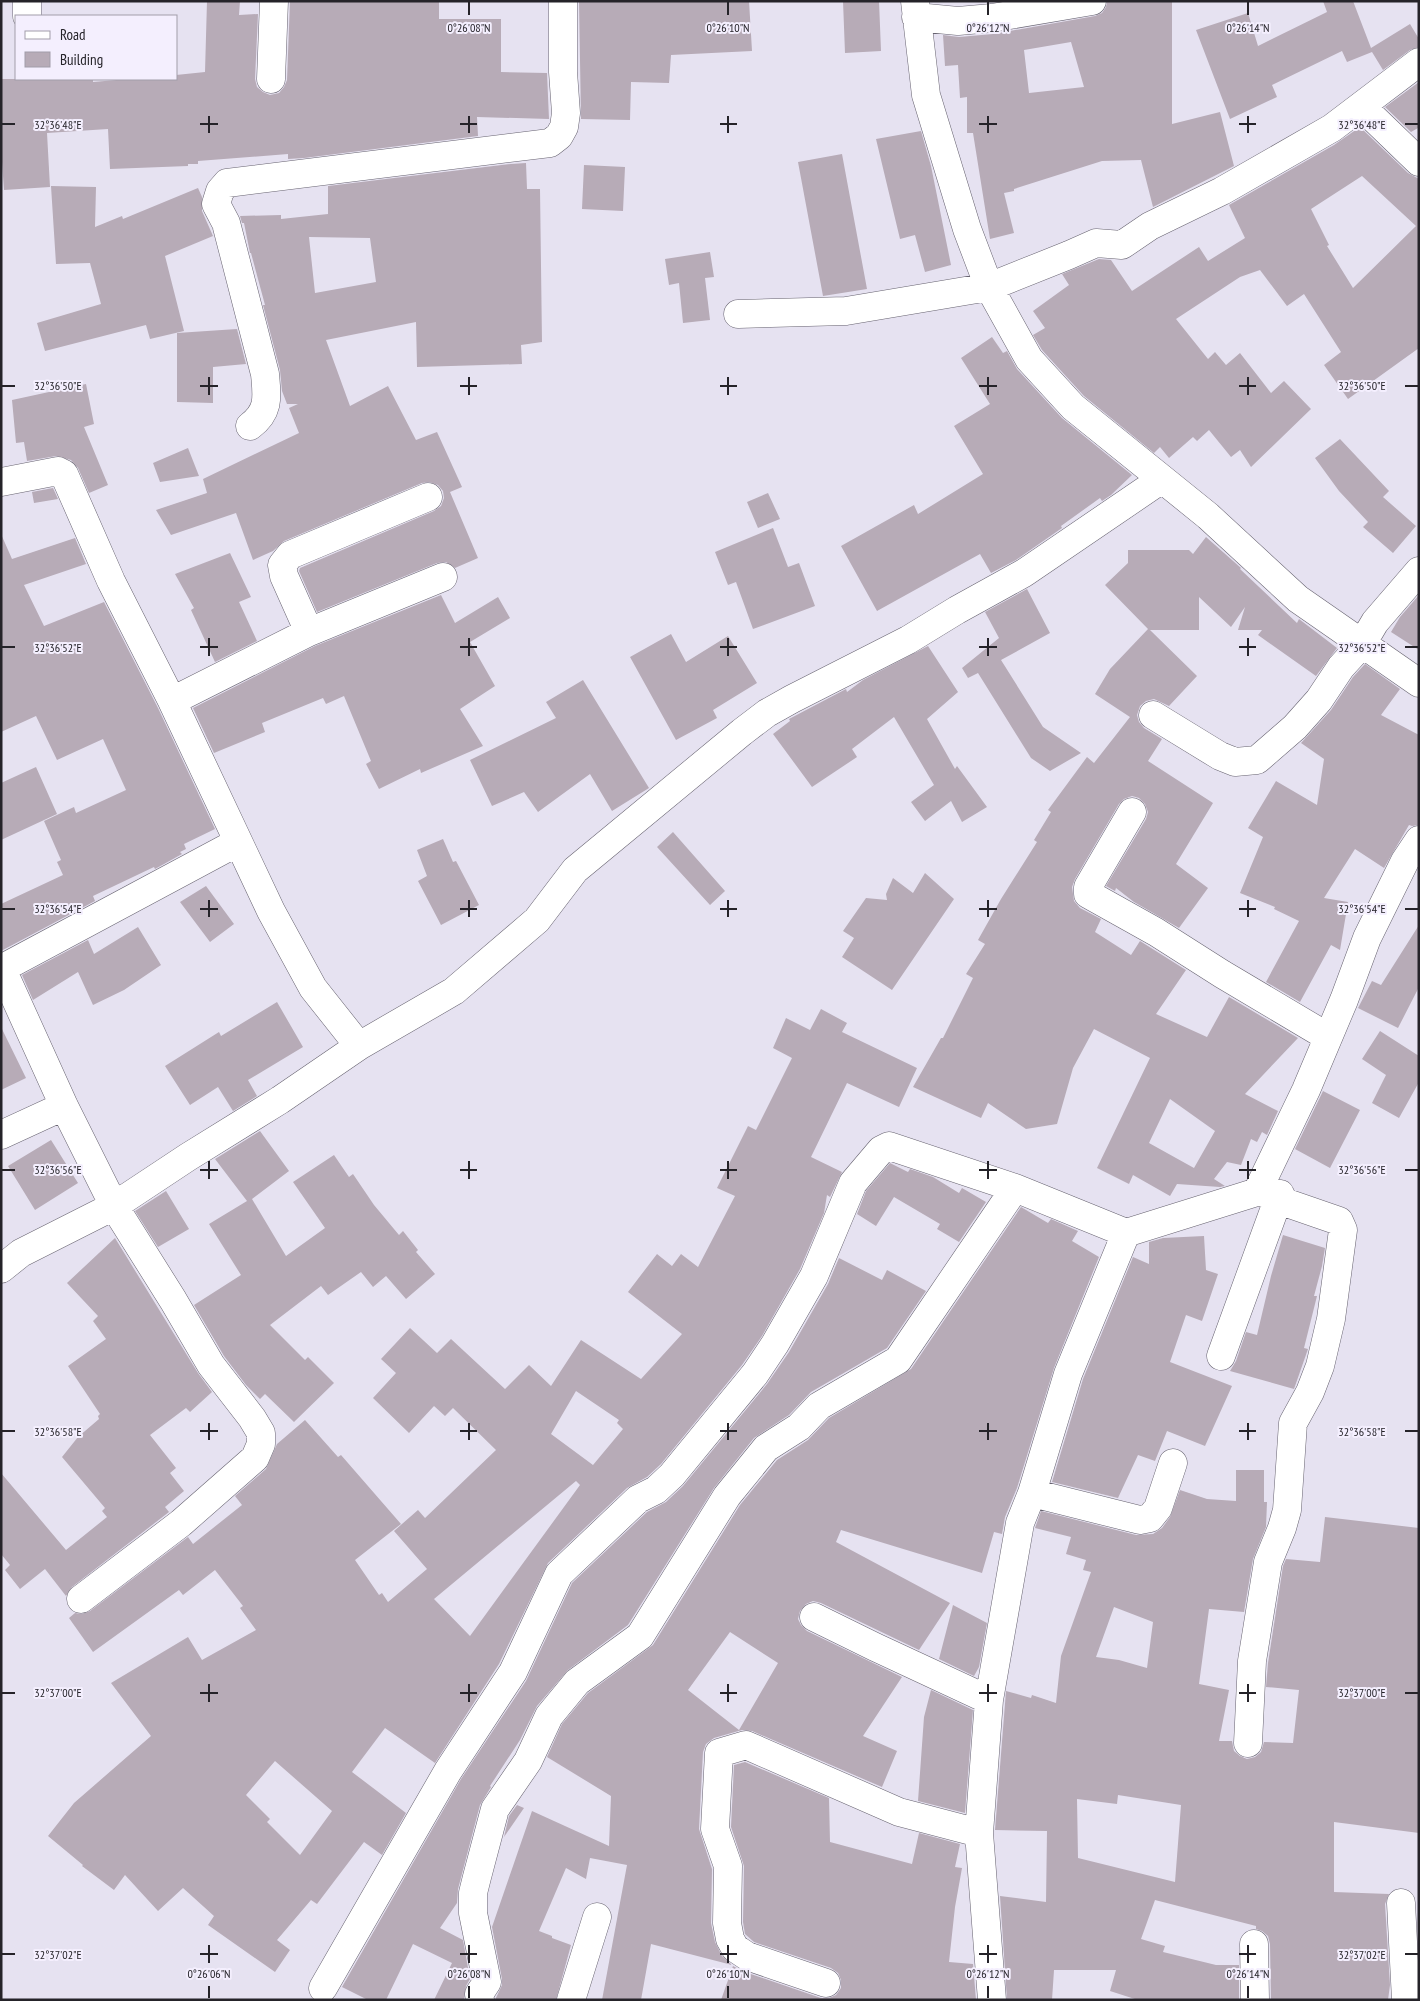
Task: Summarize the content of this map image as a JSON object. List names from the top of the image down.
{
  "legend": ["Road", "Building"],
  "coordinates": [
    "0°26'08\"N",
    "0°26'10\"N",
    "0°26'12\"N",
    "0°26'14\"N",
    "32°36'48\"E",
    "32°36'50\"E",
    "32°36'52\"E",
    "32°36'54\"E",
    "32°36'56\"E",
    "32°36'58\"E",
    "32°37'00\"E",
    "32°37'02\"E",
    "0°26'06\"N"
  ]
}
